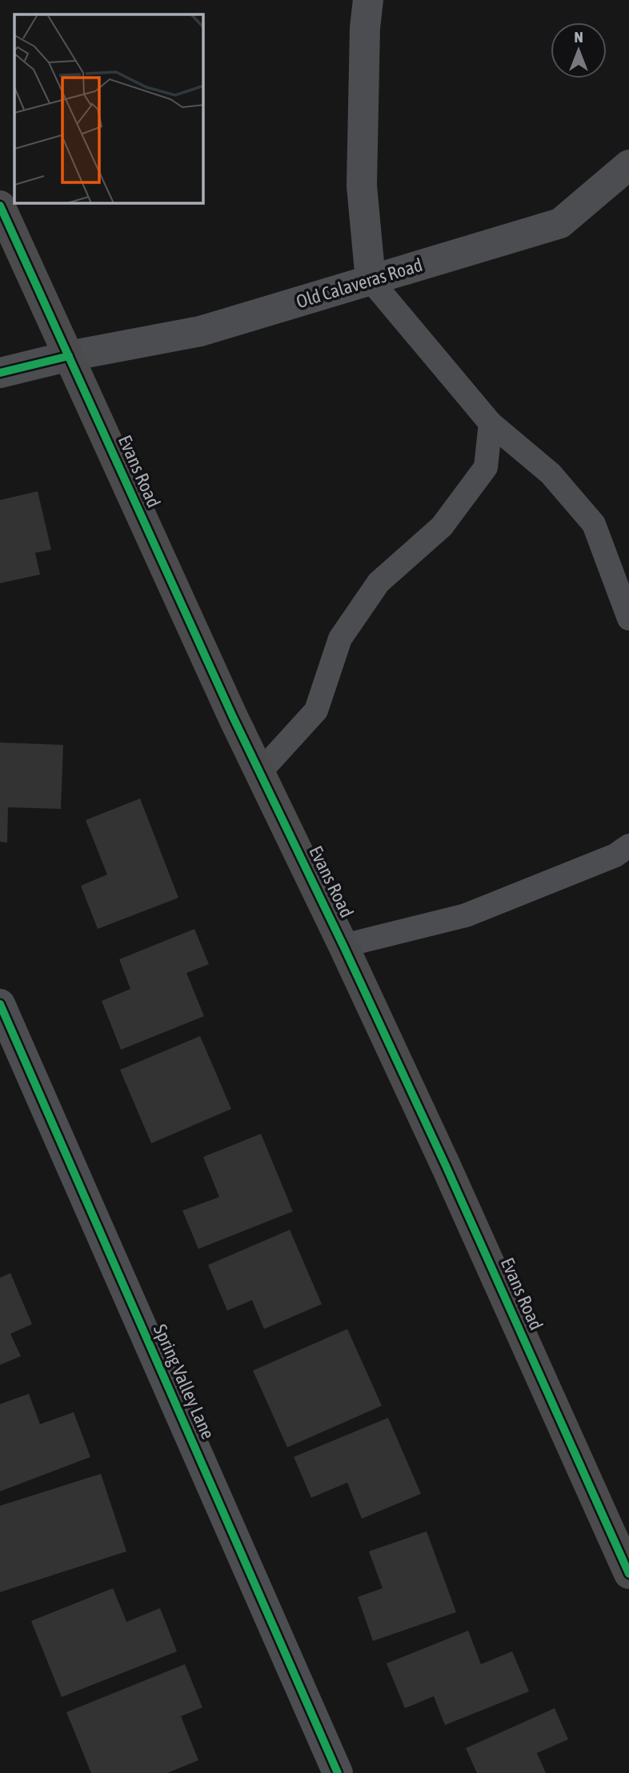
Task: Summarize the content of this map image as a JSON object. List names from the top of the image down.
{
  "streets": {
    "street": ["Old Calaveras Road", "Evans Road", "Spring Valley Lane"]
  },
  "crossings": [
    ["Old Calaveras Road", "Evans Road"]
  ],
  "north": "top"
}
